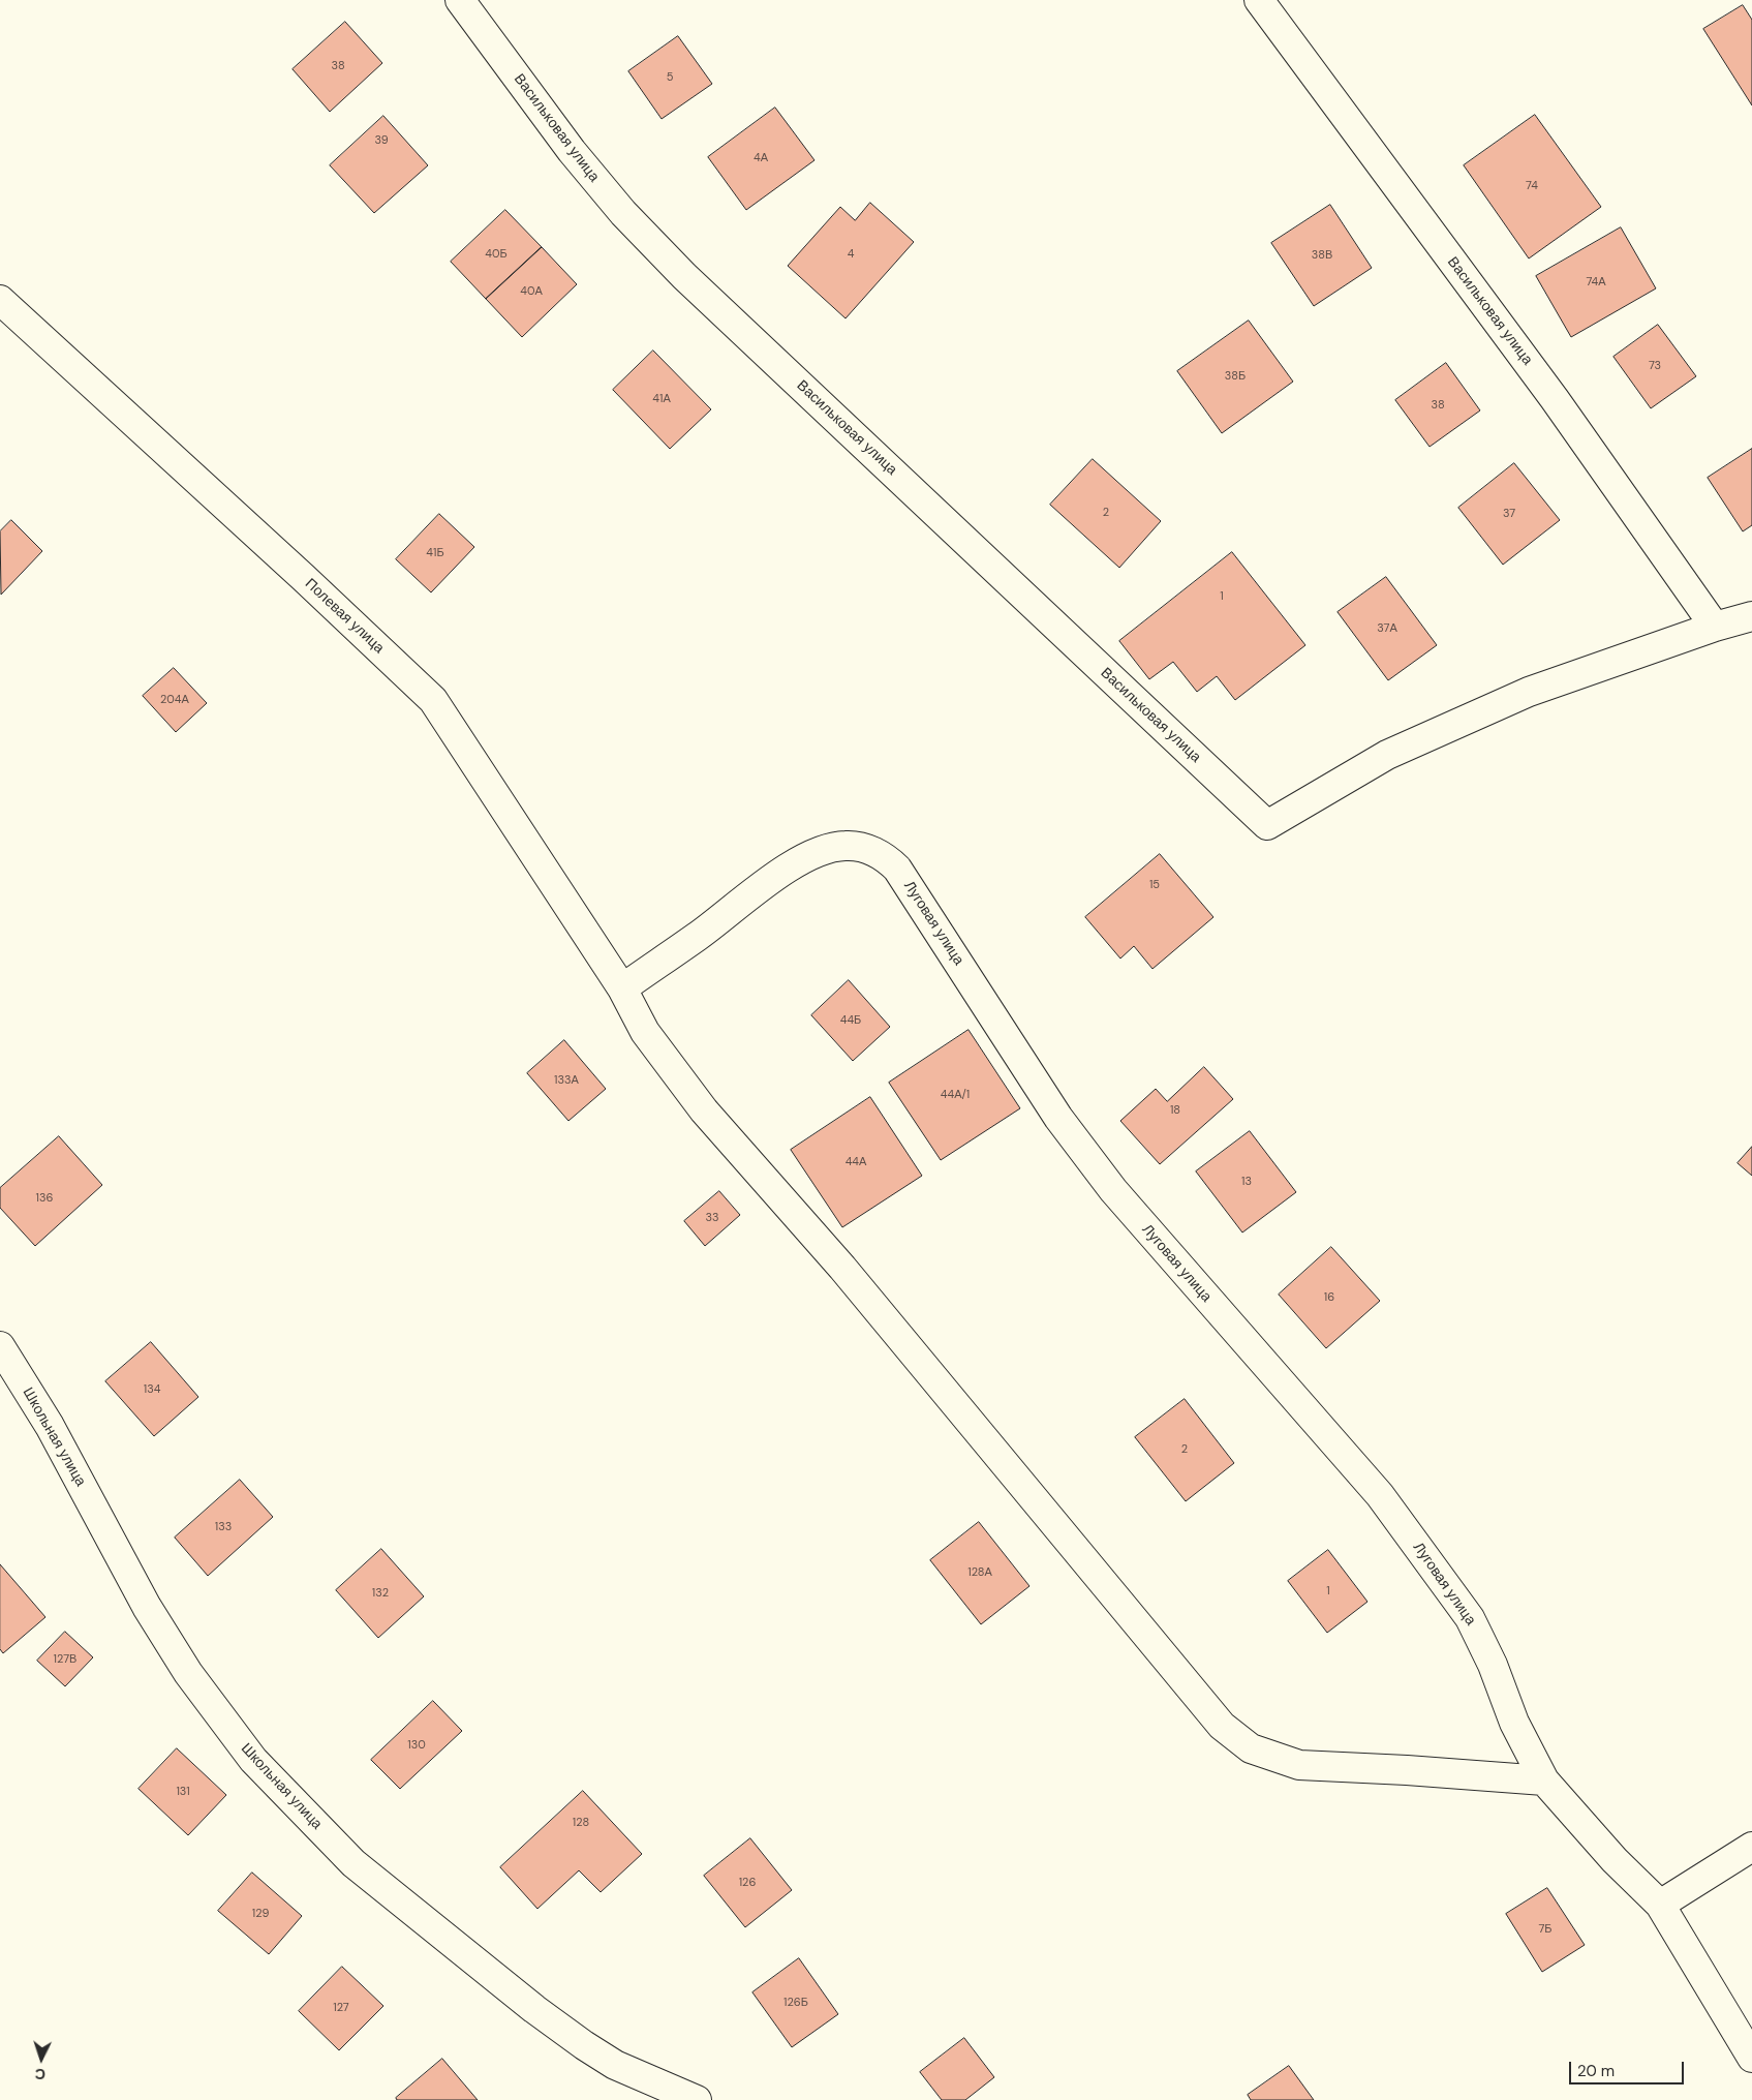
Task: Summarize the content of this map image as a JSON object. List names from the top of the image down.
{
  "streets": {
    "street": [
      "Васильковая улица",
      "Полевая улица",
      "Луговая улица",
      "Школьная улица"
    ]
  },
  "crossings": [
    ["Полевая улица", "Луговая улица"]
  ],
  "house_numbers": [
    "38",
    "5",
    "39",
    "4А",
    "74",
    "40Б",
    "4",
    "38В",
    "74А",
    "40А",
    "73",
    "38Б",
    "41А",
    "38",
    "2",
    "37",
    "41Б",
    "1",
    "37А",
    "204А",
    "15",
    "44Б",
    "133А",
    "44А/1",
    "18",
    "44А",
    "13",
    "136",
    "33",
    "16",
    "134",
    "2",
    "133",
    "128А",
    "1",
    "132",
    "127В",
    "130",
    "131",
    "128",
    "126",
    "129",
    "7Б",
    "126Б",
    "127"
  ],
  "scale_bar": "20 m",
  "north": "bottom"
}
